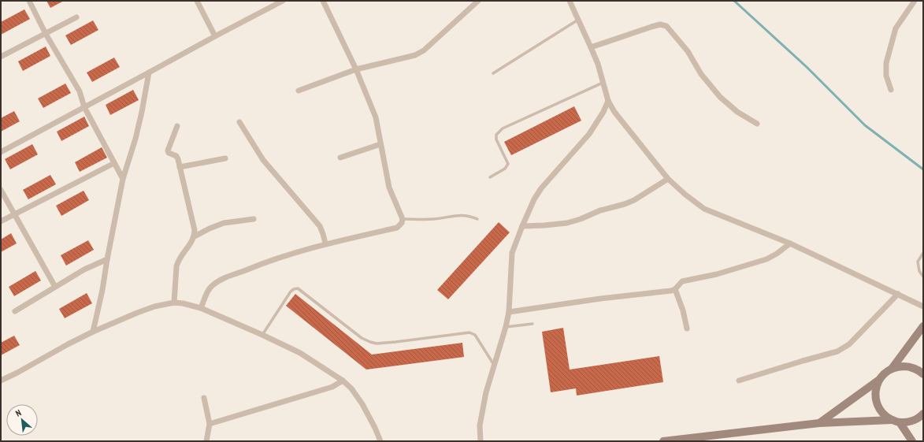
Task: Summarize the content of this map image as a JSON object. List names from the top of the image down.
{
  "north": "top left"
}
